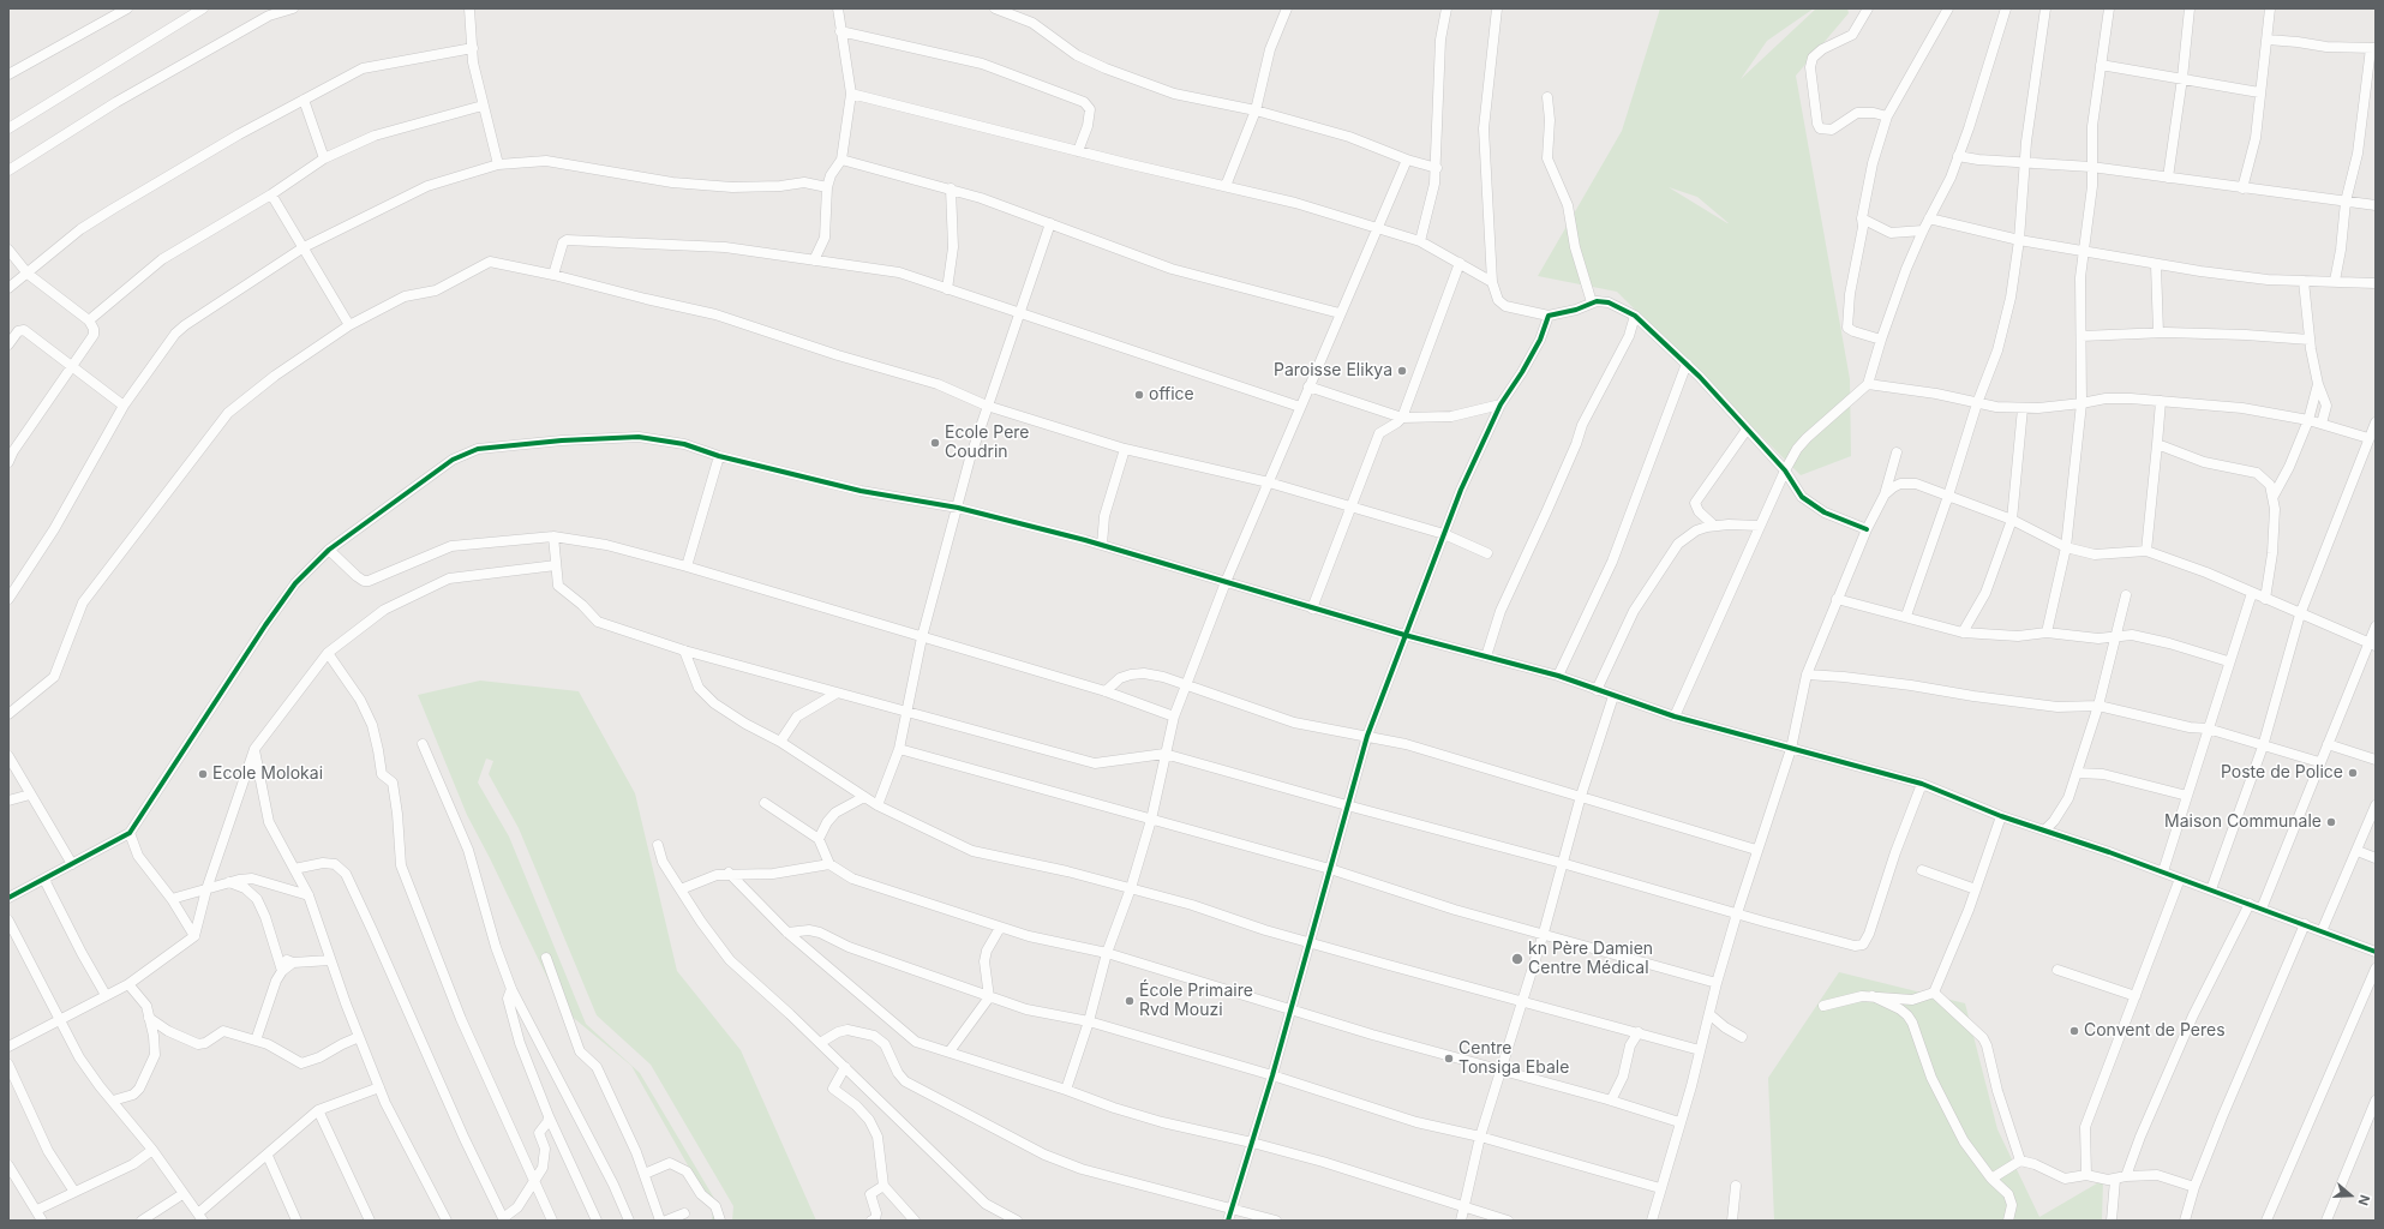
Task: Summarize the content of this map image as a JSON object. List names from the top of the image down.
{
  "places": [
    "Paroisse Elikya",
    "office",
    "Ecole Pere Coudrin",
    "Poste de Police",
    "Ecole Molokai",
    "Maison Communale",
    "kn Père Damien Centre Médical",
    "École Primaire Rvd Mouzi",
    "Convent de Peres",
    "Centre Tonsiga Ebale"
  ],
  "north": "right"
}
